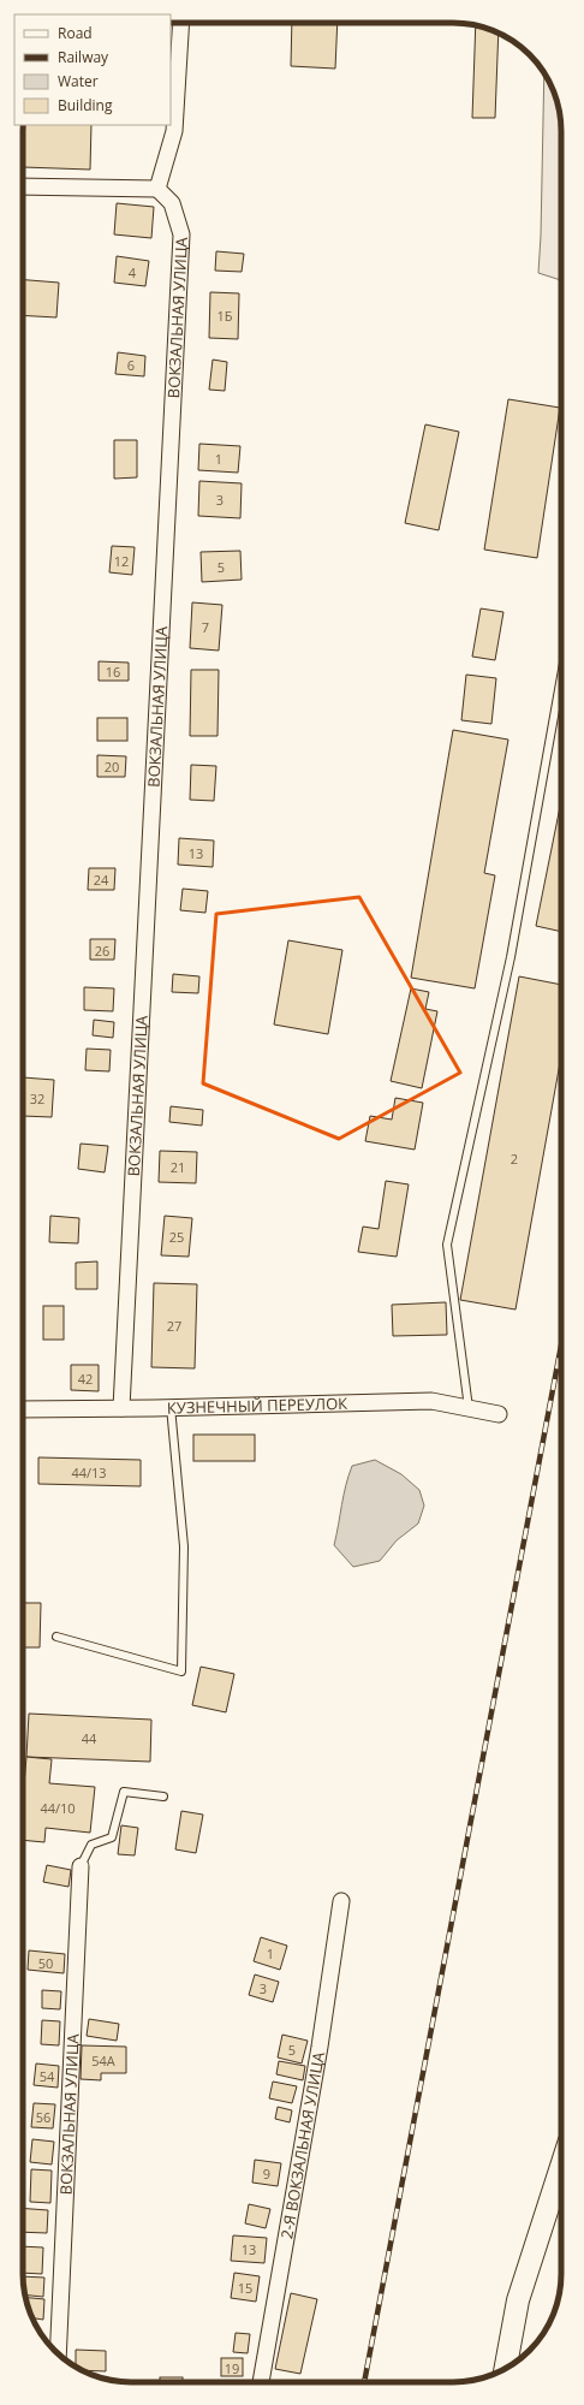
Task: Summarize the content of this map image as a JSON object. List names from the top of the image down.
{
  "streets": {
    "street": ["ВОКЗАЛЬНАЯ УЛИЦА", "КУЗНЕЧНЫЙ ПЕРЕУЛОК", "2-Я ВОКЗАЛЬНАЯ УЛИЦА"]
  },
  "crossings": [
    ["ВОКЗАЛЬНАЯ УЛИЦА", "КУЗНЕЧНЫЙ ПЕРЕУЛОК"]
  ],
  "house_numbers": [
    "4",
    "1Б",
    "6",
    "1",
    "3",
    "12",
    "5",
    "7",
    "16",
    "20",
    "13",
    "24",
    "26",
    "32",
    "2",
    "21",
    "25",
    "27",
    "42",
    "44/13",
    "44",
    "44/10",
    "1",
    "50",
    "3",
    "5",
    "54А",
    "54",
    "56",
    "9",
    "13",
    "15",
    "19"
  ],
  "legend": [
    "Road",
    "Railway",
    "Water",
    "Building"
  ]
}
